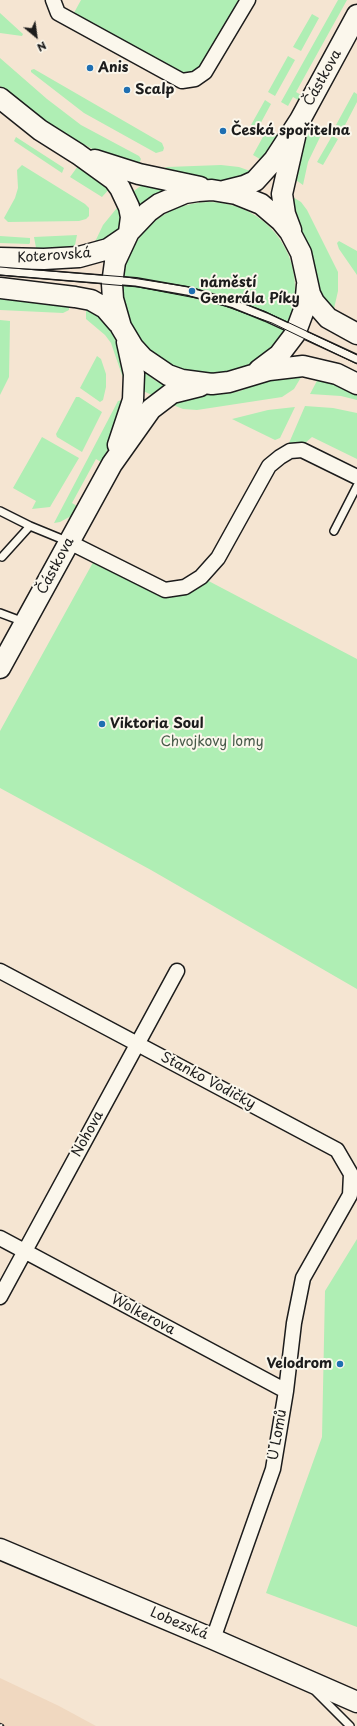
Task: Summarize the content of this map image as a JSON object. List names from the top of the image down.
{
  "streets": {
    "street": [
      "Částkova",
      "Koterovská",
      "Stanko Vodičky",
      "Nohova",
      "Wolkerova",
      "U Lomů",
      "Lobezská"
    ]
  },
  "crossings": [
    ["Částkova", "Koterovská"],
    ["Stanko Vodičky", "Nohova"],
    ["Stanko Vodičky", "U Lomů"],
    ["Nohova", "Wolkerova"],
    ["Wolkerova", "U Lomů"],
    ["U Lomů", "Lobezská"]
  ],
  "parks": ["Chvojkovy lomy"],
  "places": [
    "Anis",
    "Scalp",
    "Česká spořitelna",
    "náměstí Generála Píky",
    "Viktoria Soul",
    "Velodrom"
  ],
  "north": "bottom right"
}
